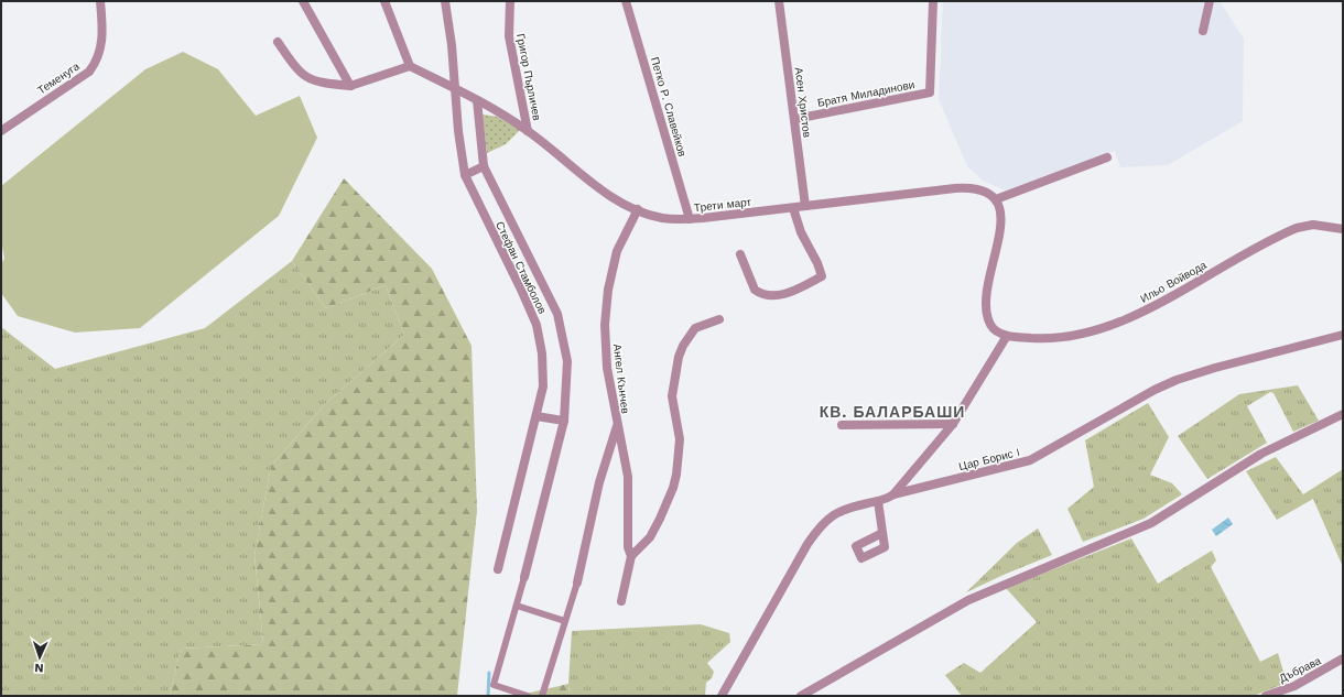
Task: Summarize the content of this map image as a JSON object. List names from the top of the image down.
{
  "streets": {
    "street": [
      "Григор Пърличев",
      "Теменуга",
      "Братя Миладинови",
      "Асен Христов",
      "Петко Р. Славейков",
      "Трети март",
      "Стефан Стамболов",
      "Ильо Войвода",
      "Ангел Кънчев",
      "Цар Борис I",
      "Дъбрава"
    ]
  },
  "crossings": [
    ["Григор Пърличев", "Трети март"],
    ["Братя Миладинови", "Асен Христов"],
    ["Асен Христов", "Трети март"],
    ["Петко Р. Славейков", "Трети март"],
    ["Трети март", "Стефан Стамболов"],
    ["Трети март", "Ангел Кънчев"]
  ],
  "districts": ["КВ. БАЛАРБАШИ"],
  "north": "bottom"
}
